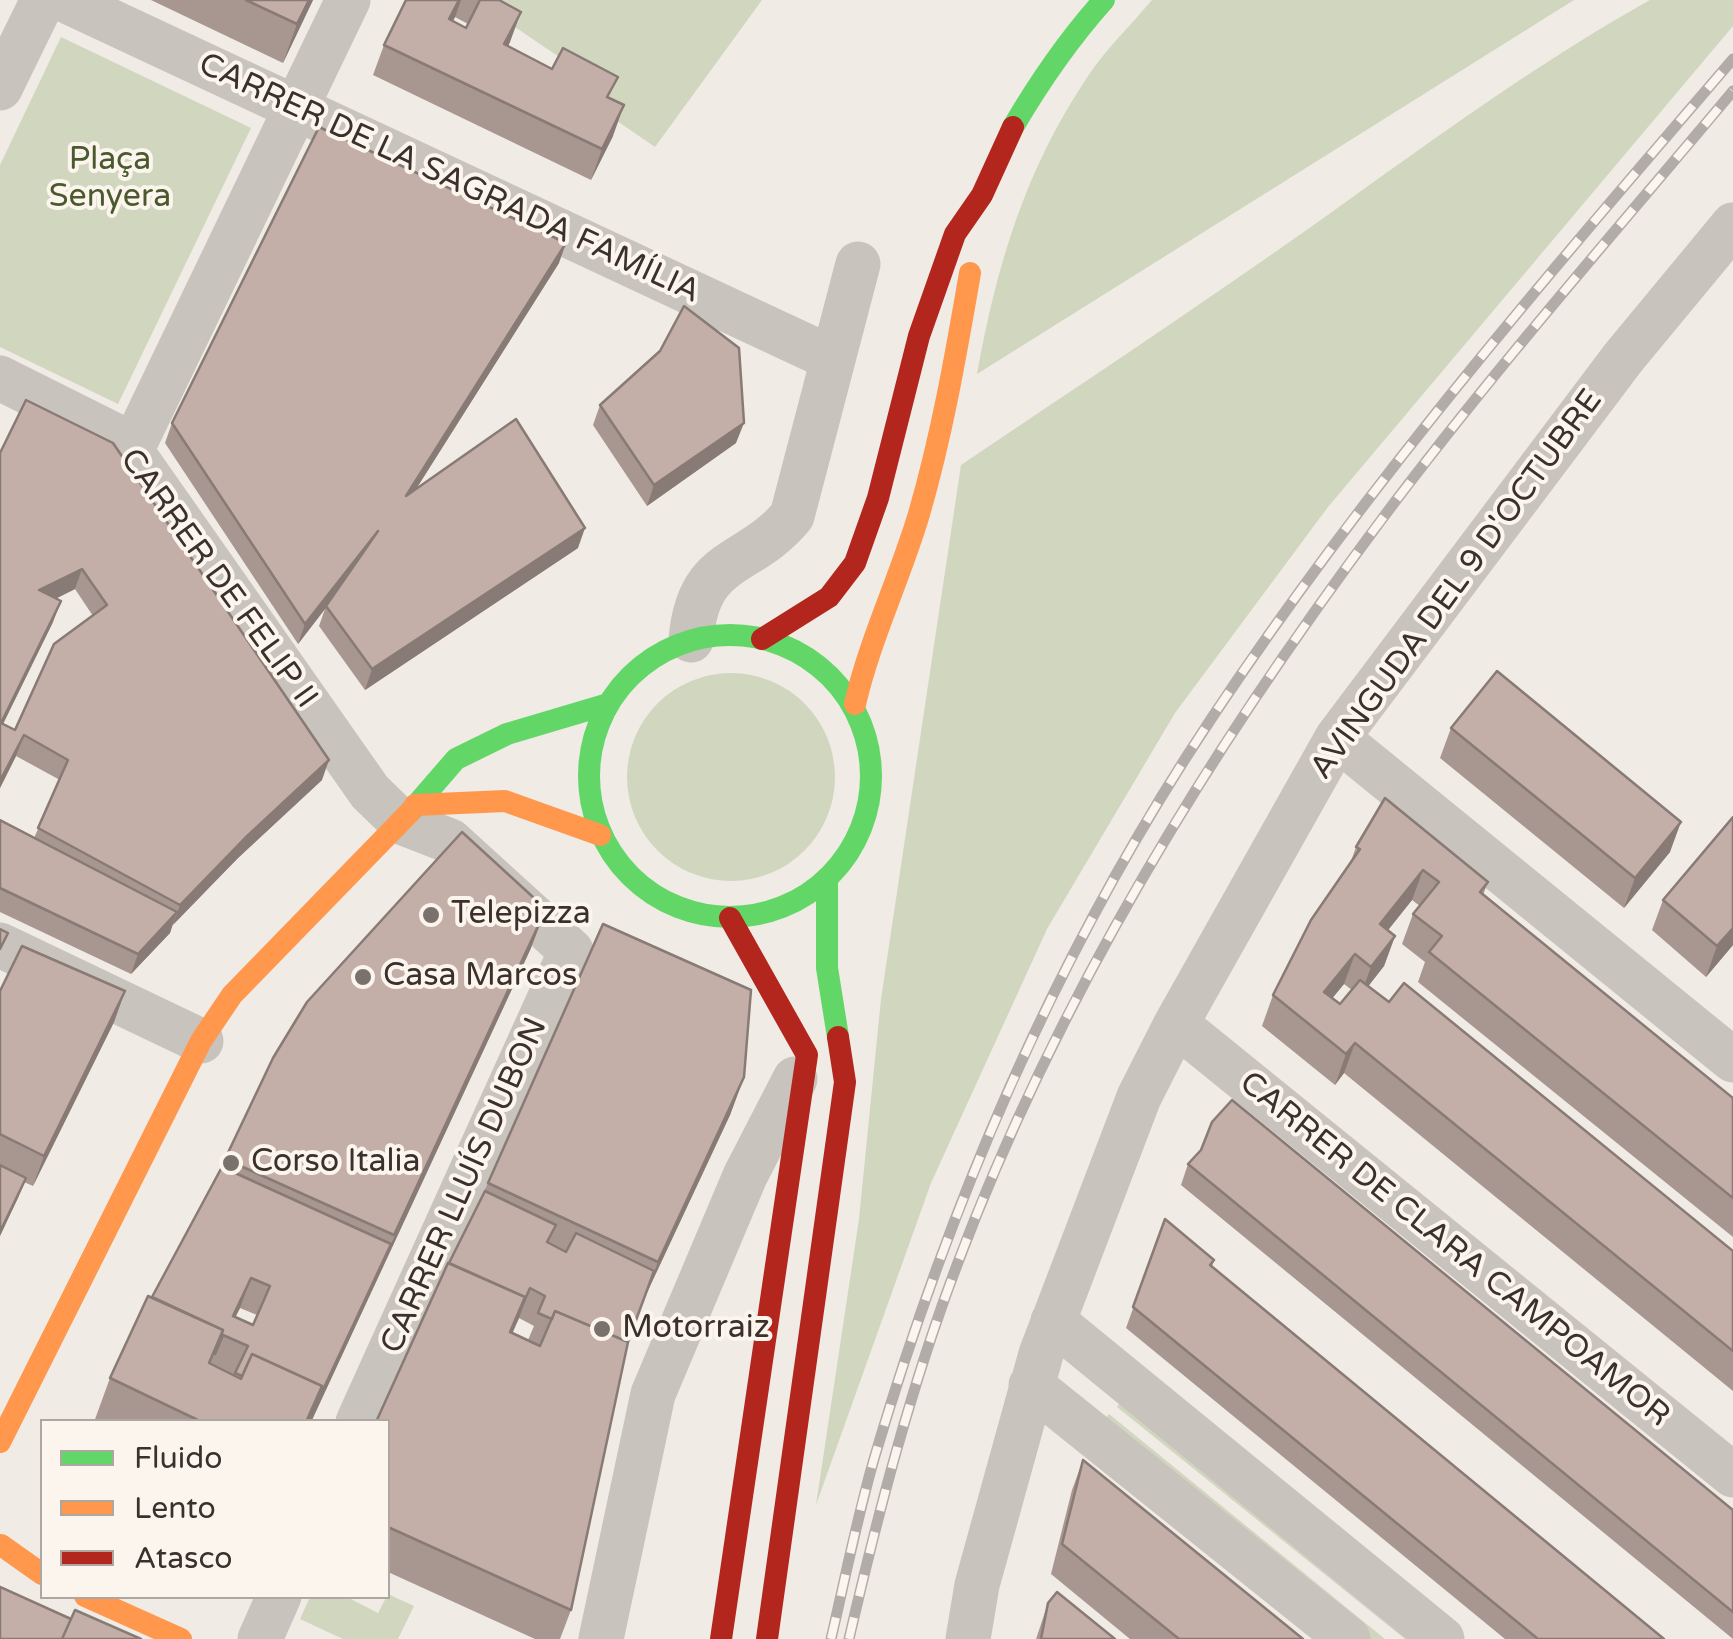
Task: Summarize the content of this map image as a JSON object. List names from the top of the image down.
{
  "streets": {
    "street": [
      "CARRER DE LA SAGRADA FAMÍLIA",
      "CARRER DE FELIP II",
      "AVINGUDA DEL 9 D'OCTUBRE",
      "CARRER LLUÍS DUBON",
      "CARRER DE CLARA CAMPOAMOR"
    ]
  },
  "crossings": [
    ["CARRER DE FELIP II", "CARRER LLUÍS DUBON"],
    ["AVINGUDA DEL 9 D'OCTUBRE", "CARRER DE CLARA CAMPOAMOR"]
  ],
  "parks": ["Plaça Senyera"],
  "places": [
    "Telepizza",
    "Casa Marcos",
    "Corso Italia",
    "Motorraiz"
  ],
  "legend": ["Fluido", "Lento", "Atasco"]
}
